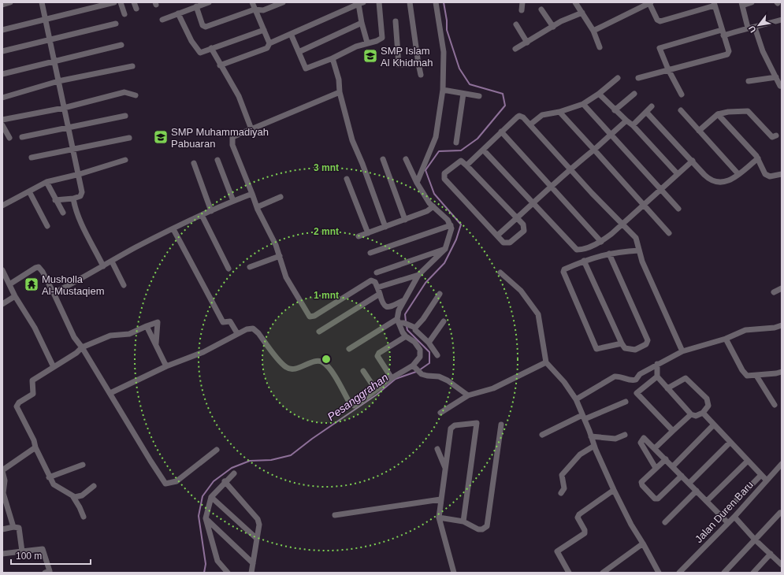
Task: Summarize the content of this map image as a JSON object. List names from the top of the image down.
{
  "streets": {
    "street": ["Jalan Duren Baru"]
  },
  "water": ["Pesanggrahan"],
  "places": {
    "school or university": ["SMP Islam Al Khidmah", "SMP Muhammadiyah Pabuaran"],
    "temple": ["Musholla Al-Mustaqiem"]
  },
  "scale_bar": "100 m",
  "north": "bottom left",
  "rings": ["3 mnt", "2 mnt", "1 mnt"]
}
